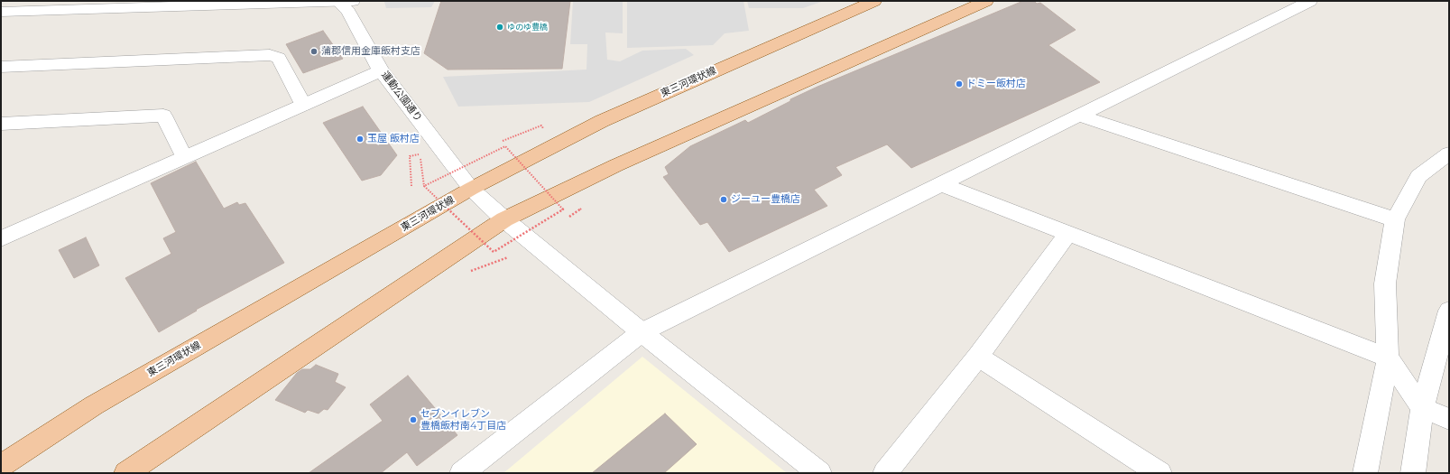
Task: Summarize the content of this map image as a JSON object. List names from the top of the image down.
{
  "streets": {
    "main road": ["東三河環状線"],
    "street": ["運動公園通り"]
  },
  "crossings": [
    ["東三河環状線", "運動公園通り"]
  ],
  "places": [
    "ゆのゆ豊橋",
    "蒲郡信用金庫飯村支店",
    "ドミー飯村店",
    "玉屋 飯村店",
    "ジーユー豊橋店",
    "セブンイレブン 豊橋飯村南4丁目店"
  ]
}
